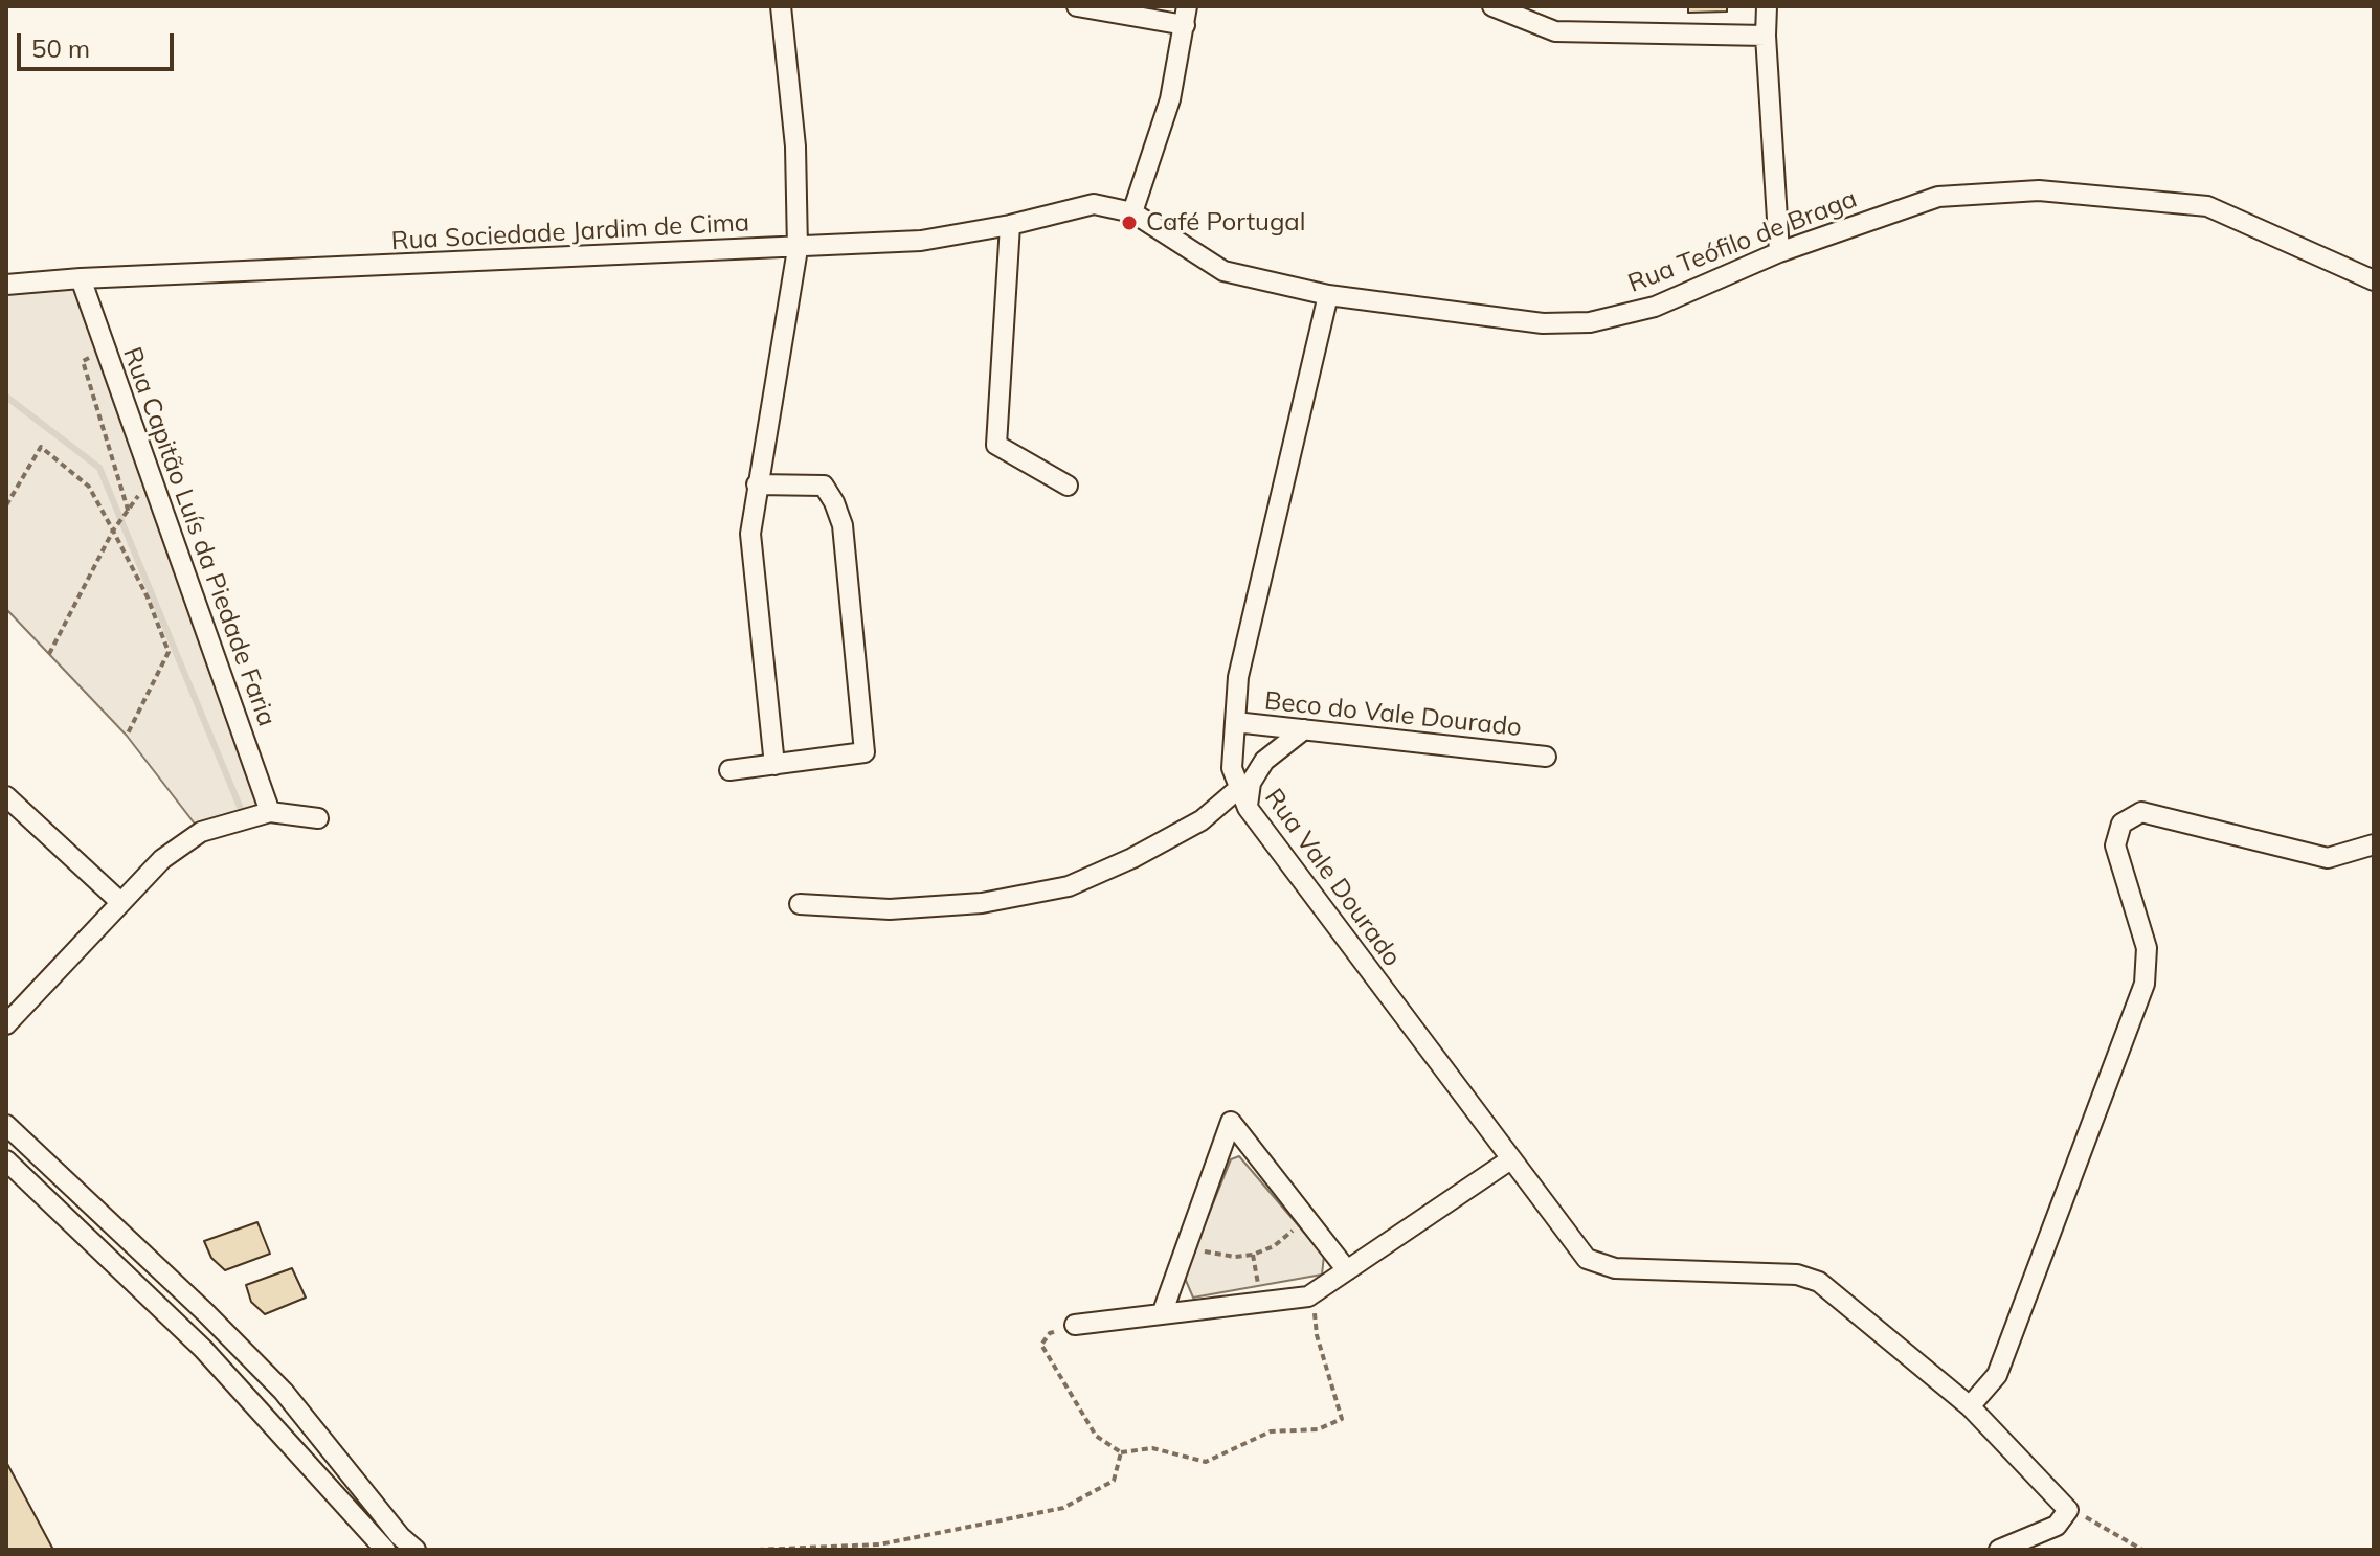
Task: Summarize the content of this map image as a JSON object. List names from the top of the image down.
{
  "streets": {
    "street": [
      "Rua Sociedade Jardim de Cima",
      "Rua Teófilo de Braga",
      "Rua Capitão Luís da Piedade Faria",
      "Beco do Vale Dourado",
      "Rua Vale Dourado"
    ]
  },
  "crossings": [
    ["Rua Sociedade Jardim de Cima", "Rua Teófilo de Braga"],
    ["Rua Sociedade Jardim de Cima", "Rua Capitão Luís da Piedade Faria"],
    ["Rua Teófilo de Braga", "Rua Vale Dourado"],
    ["Beco do Vale Dourado", "Rua Vale Dourado"]
  ],
  "places": ["Café Portugal"],
  "scale_bar": "50 m"
}
